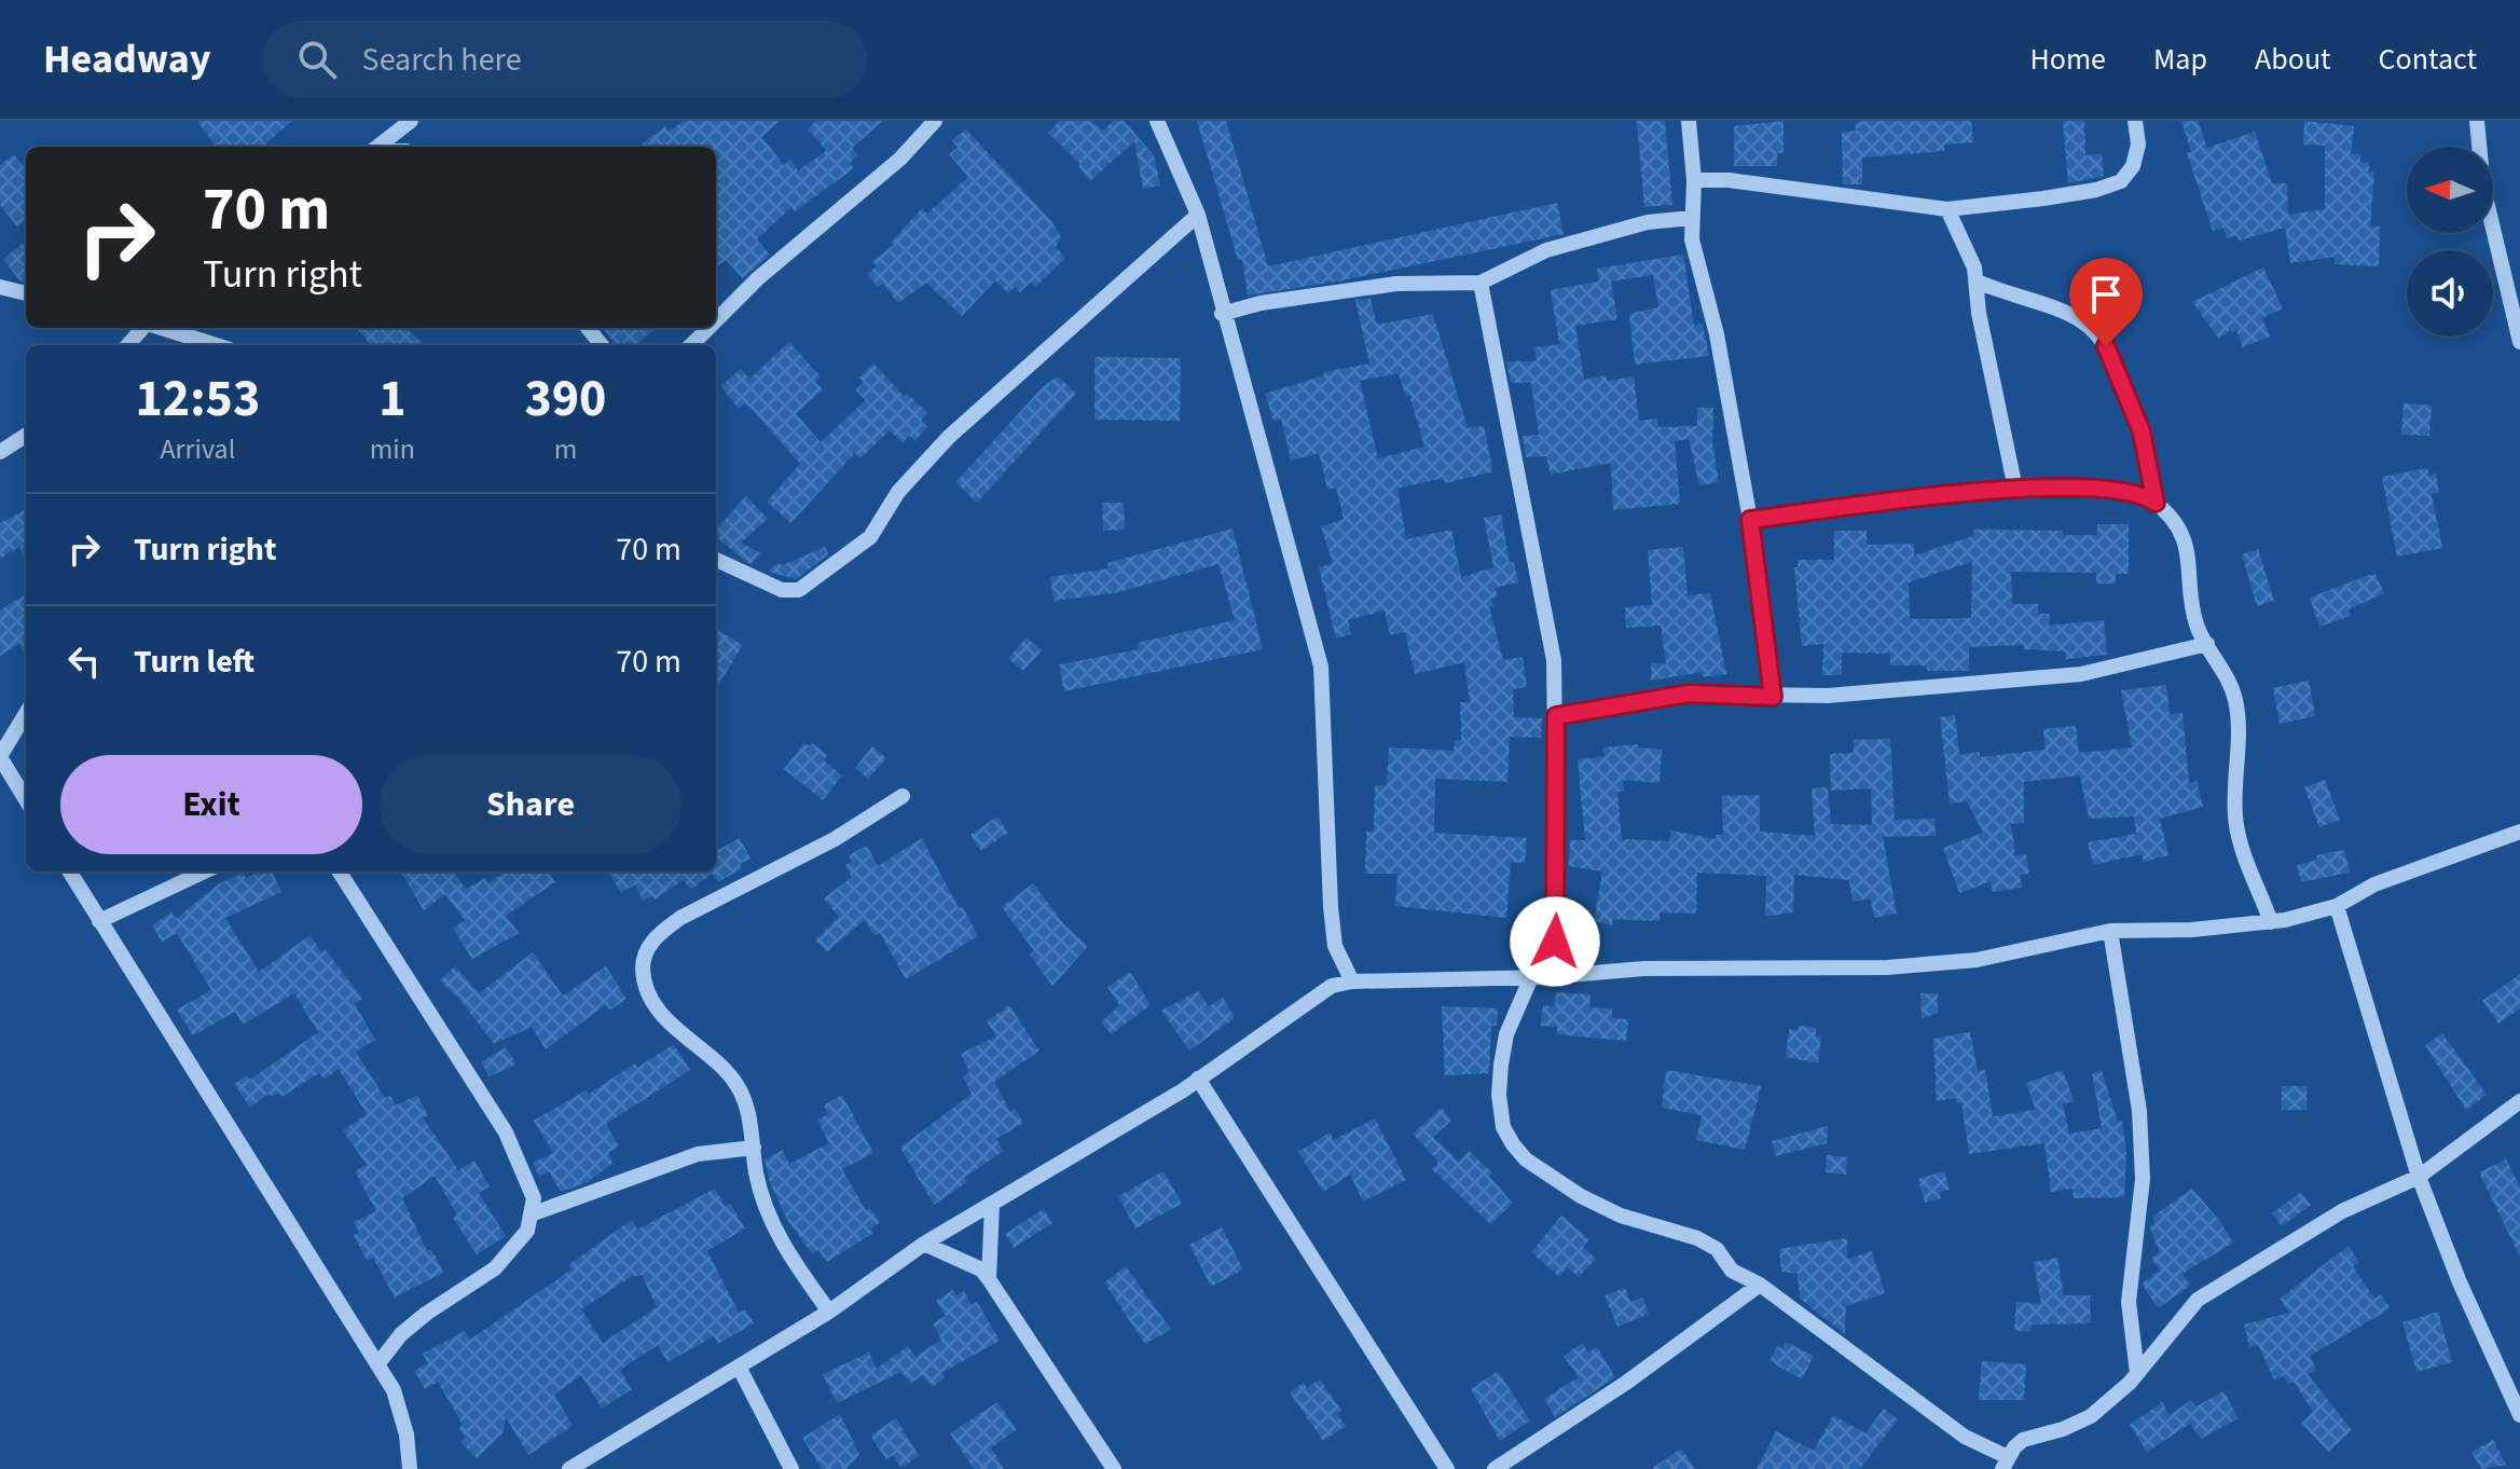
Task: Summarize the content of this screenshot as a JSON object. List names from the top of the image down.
{
  "north": "left",
  "page": {
    "header": "Headway",
    "search": "Search here",
    "nav": [
      "Home",
      "Map",
      "About",
      "Contact"
    ],
    "turn": ["70 m", "Turn right"],
    "eta": [
      "12:53",
      "Arrival",
      "1",
      "min",
      "390",
      "m"
    ],
    "list": [
      {
        "name": "Turn right",
        "value": "70 m"
      },
      {
        "name": "Turn left",
        "value": "70 m"
      }
    ],
    "buttons": ["Exit", "Share"]
  }
}
